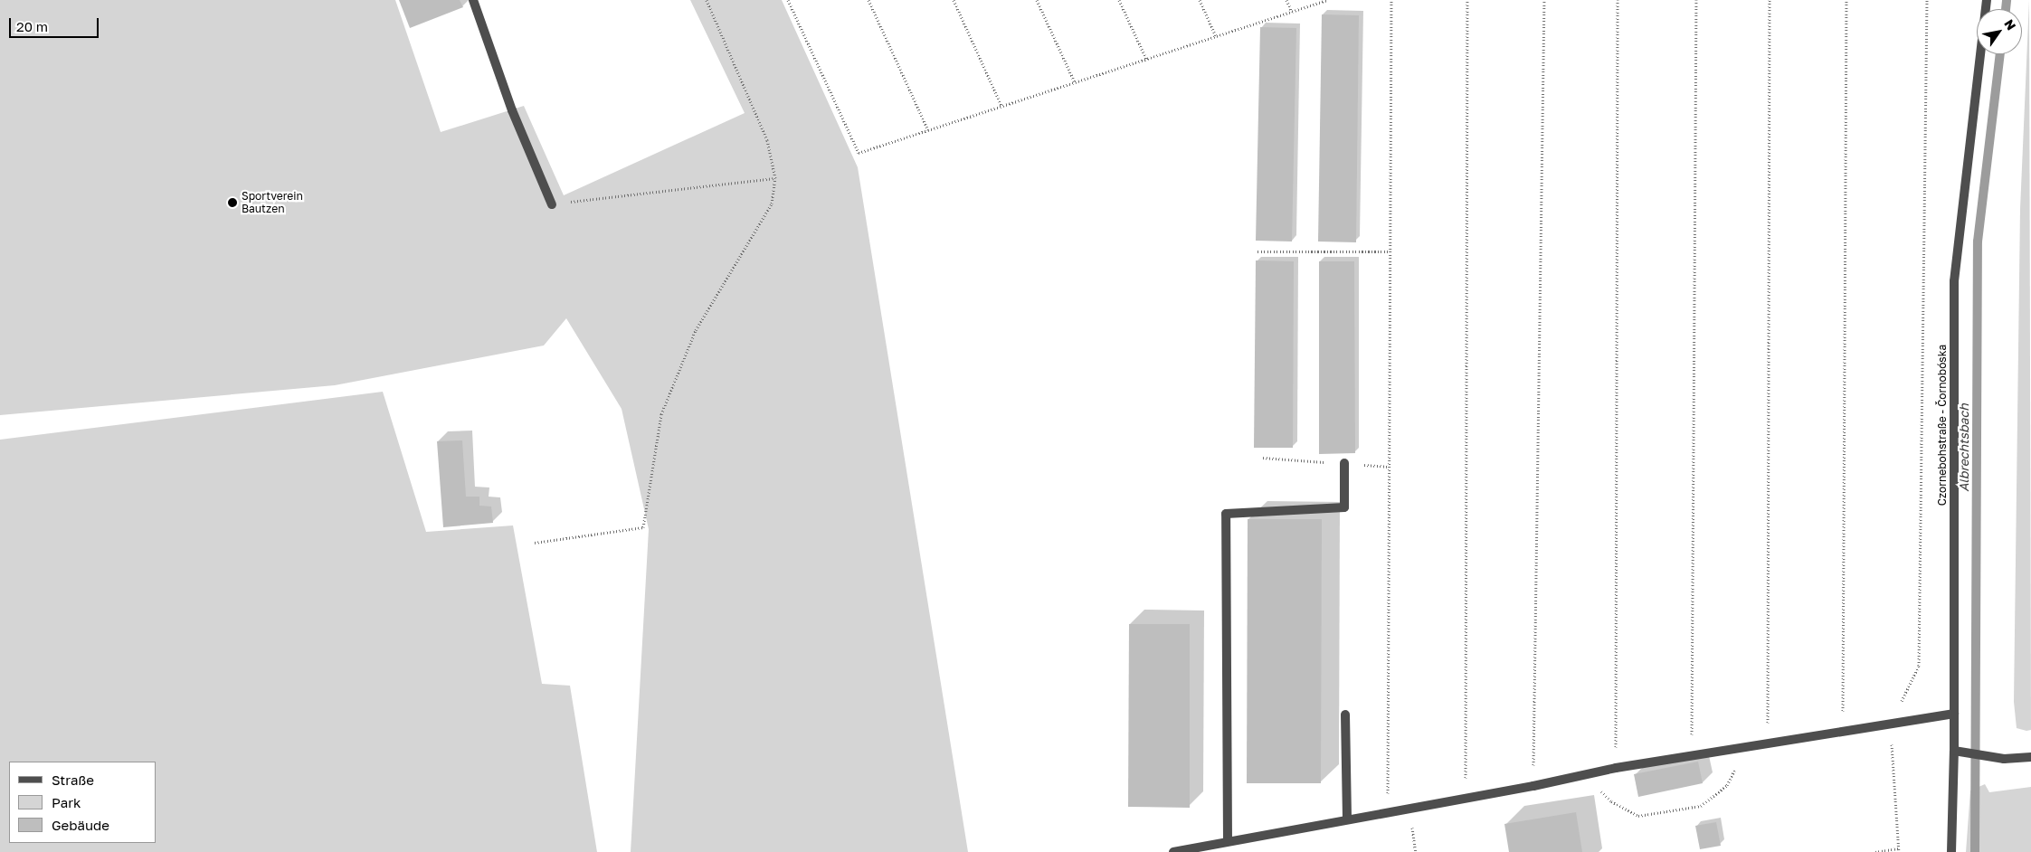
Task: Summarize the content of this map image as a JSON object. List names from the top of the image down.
{
  "streets": {
    "street": ["Czornebohstraße - Čornobóska"]
  },
  "water": ["Albrechtsbach"],
  "places": ["Sportverein Bautzen"],
  "legend": ["Straße", "Park", "Gebäude"],
  "scale_bar": "20 m",
  "north": "top right"
}
